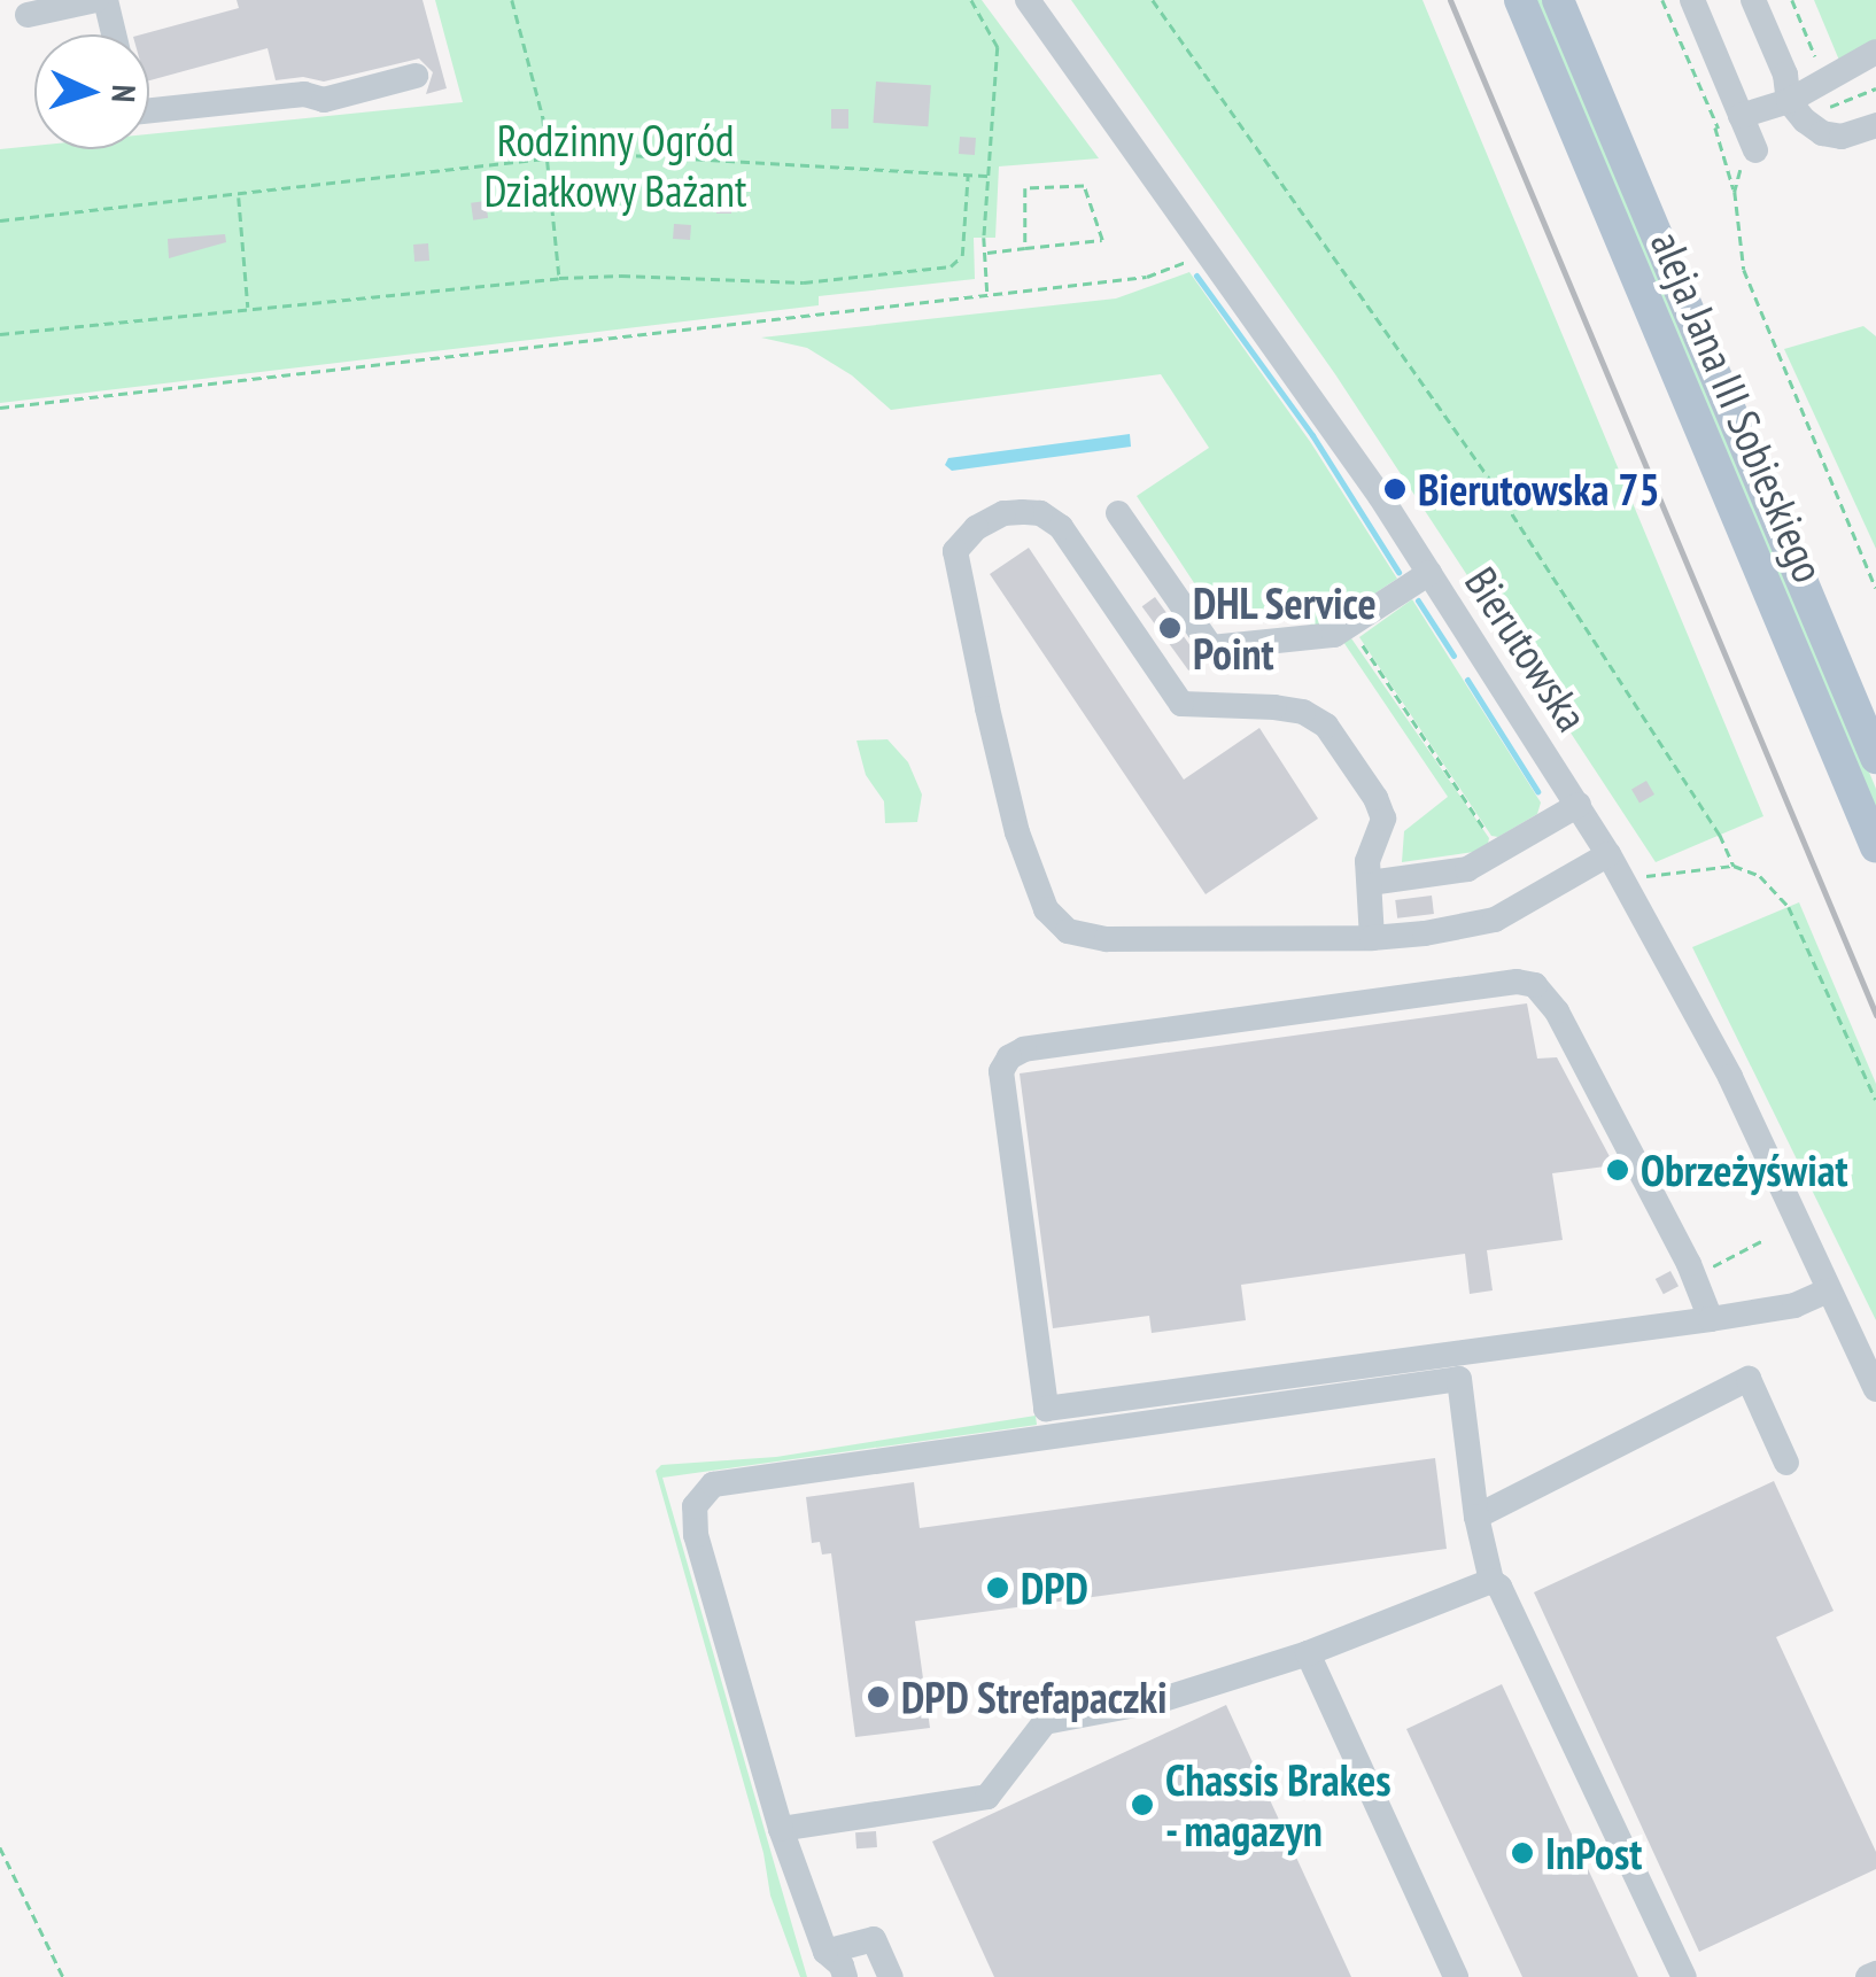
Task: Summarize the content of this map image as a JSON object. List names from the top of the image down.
{
  "streets": {
    "main road": ["aleja Jana III Sobieskiego"],
    "street": ["Bierutowska"]
  },
  "parks": ["Rodzinny Ogród Działkowy Bażant"],
  "places": [
    "Bierutowska 75",
    "DHL Service Point",
    "Obrzeżyświat",
    "DPD",
    "DPD Strefapaczki",
    "Chassis Brakes - magazyn",
    "InPost"
  ],
  "north": "right"
}
